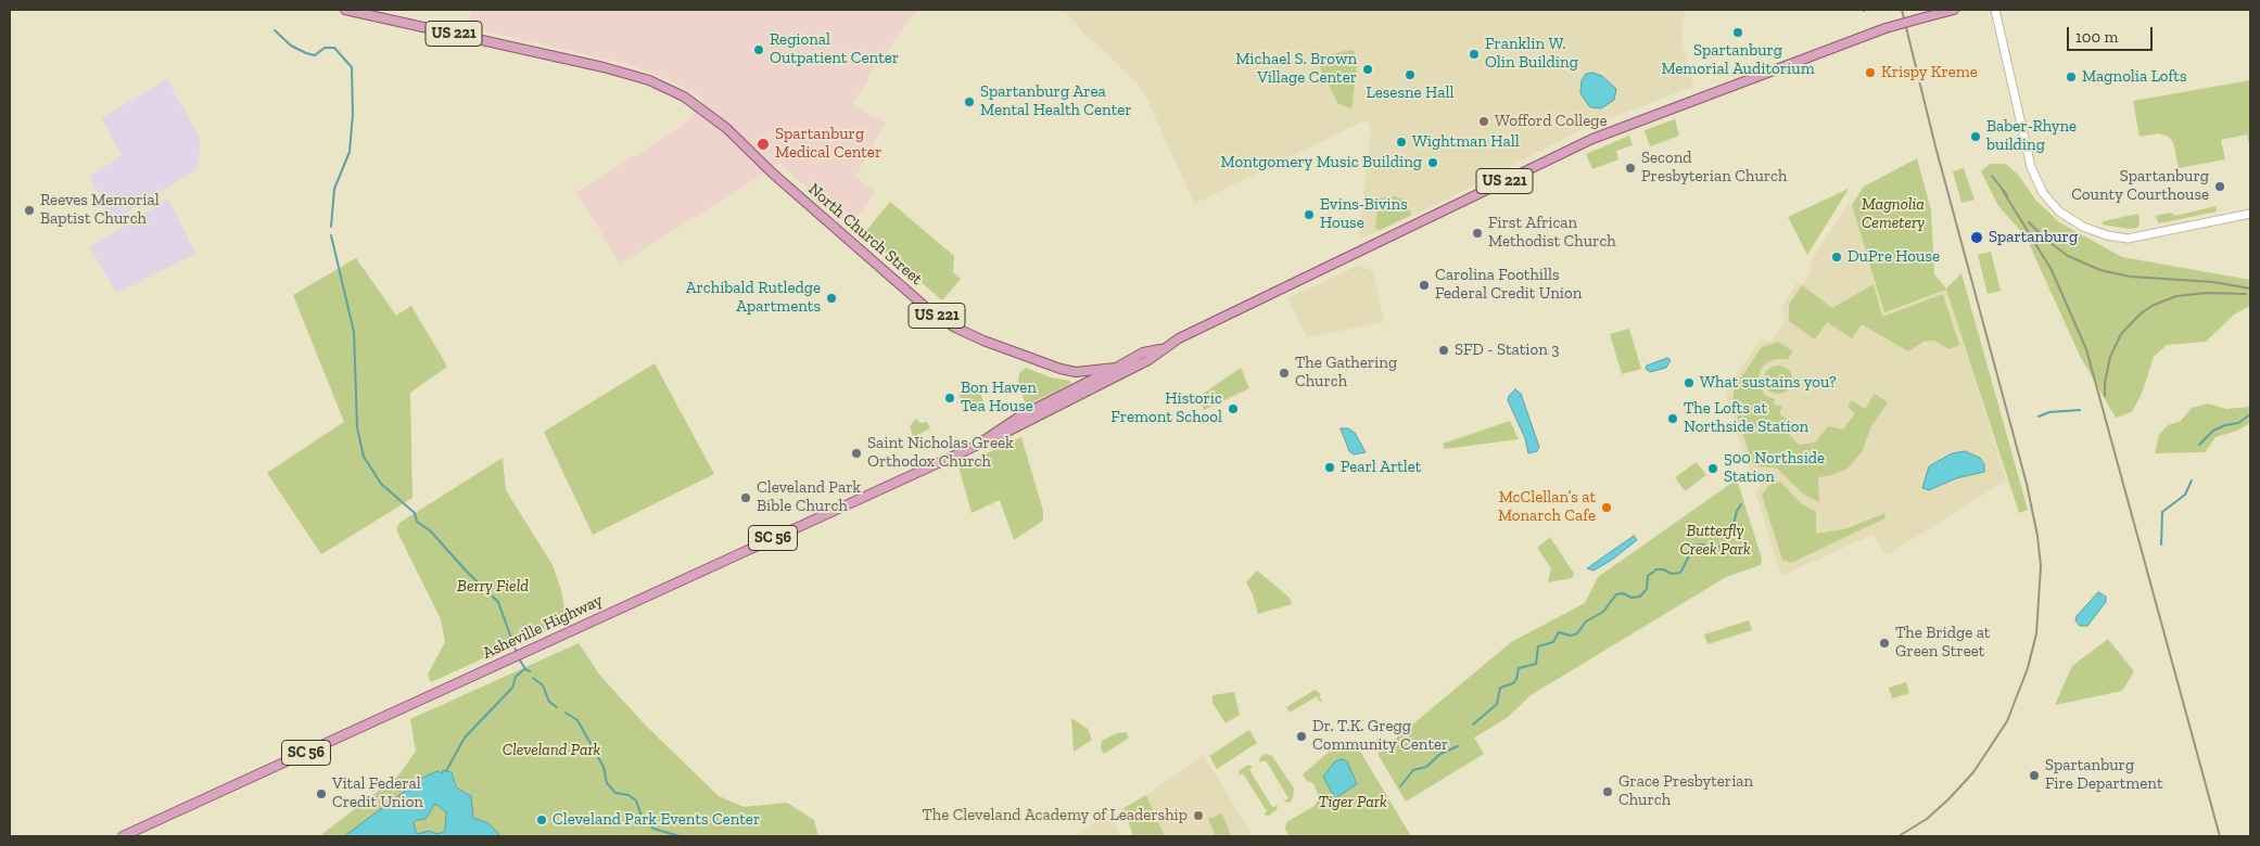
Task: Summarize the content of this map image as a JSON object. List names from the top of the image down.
{
  "streets": {
    "main road": [
      "US 221",
      "North Church Street",
      "SC 56",
      "Asheville Highway"
    ]
  },
  "crossings": [
    ["North Church Street", "Asheville Highway"]
  ],
  "parks": [
    "Magnolia Cemetery",
    "Butterfly Creek Park",
    "Berry Field",
    "Cleveland Park",
    "Tiger Park"
  ],
  "places": [
    "Spartanburg Memorial Auditorium",
    "Regional Outpatient Center",
    "Franklin W. Olin Building",
    "Michael S. Brown Village Center",
    "Krispy Kreme",
    "Lesesne Hall",
    "Magnolia Lofts",
    "Spartanburg Area Mental Health Center",
    "Wofford College",
    "Baber-Rhyne building",
    "Wightman Hall",
    "Spartanburg Medical Center",
    "Montgomery Music Building",
    "Second Presbyterian Church",
    "Spartanburg County Courthouse",
    "Reeves Memorial Baptist Church",
    "Evins-Bivins House",
    "First African Methodist Church",
    "Spartanburg",
    "DuPre House",
    "Carolina Foothills Federal Credit Union",
    "Archibald Rutledge Apartments",
    "SFD - Station 3",
    "The Gathering Church",
    "What sustains you?",
    "Bon Haven Tea House",
    "Historic Fremont School",
    "The Lofts at Northside Station",
    "Saint Nicholas Greek Orthodox Church",
    "Pearl Artlet",
    "500 Northside Station",
    "Cleveland Park Bible Church",
    "McClellan’s at Monarch Cafe",
    "The Bridge at Green Street",
    "Dr. T.K. Gregg Community Center",
    "Spartanburg Fire Department",
    "Grace Presbyterian Church",
    "Vital Federal Credit Union",
    "The Cleveland Academy of Leadership",
    "Cleveland Park Events Center"
  ],
  "scale_bar": "100 m"
}
